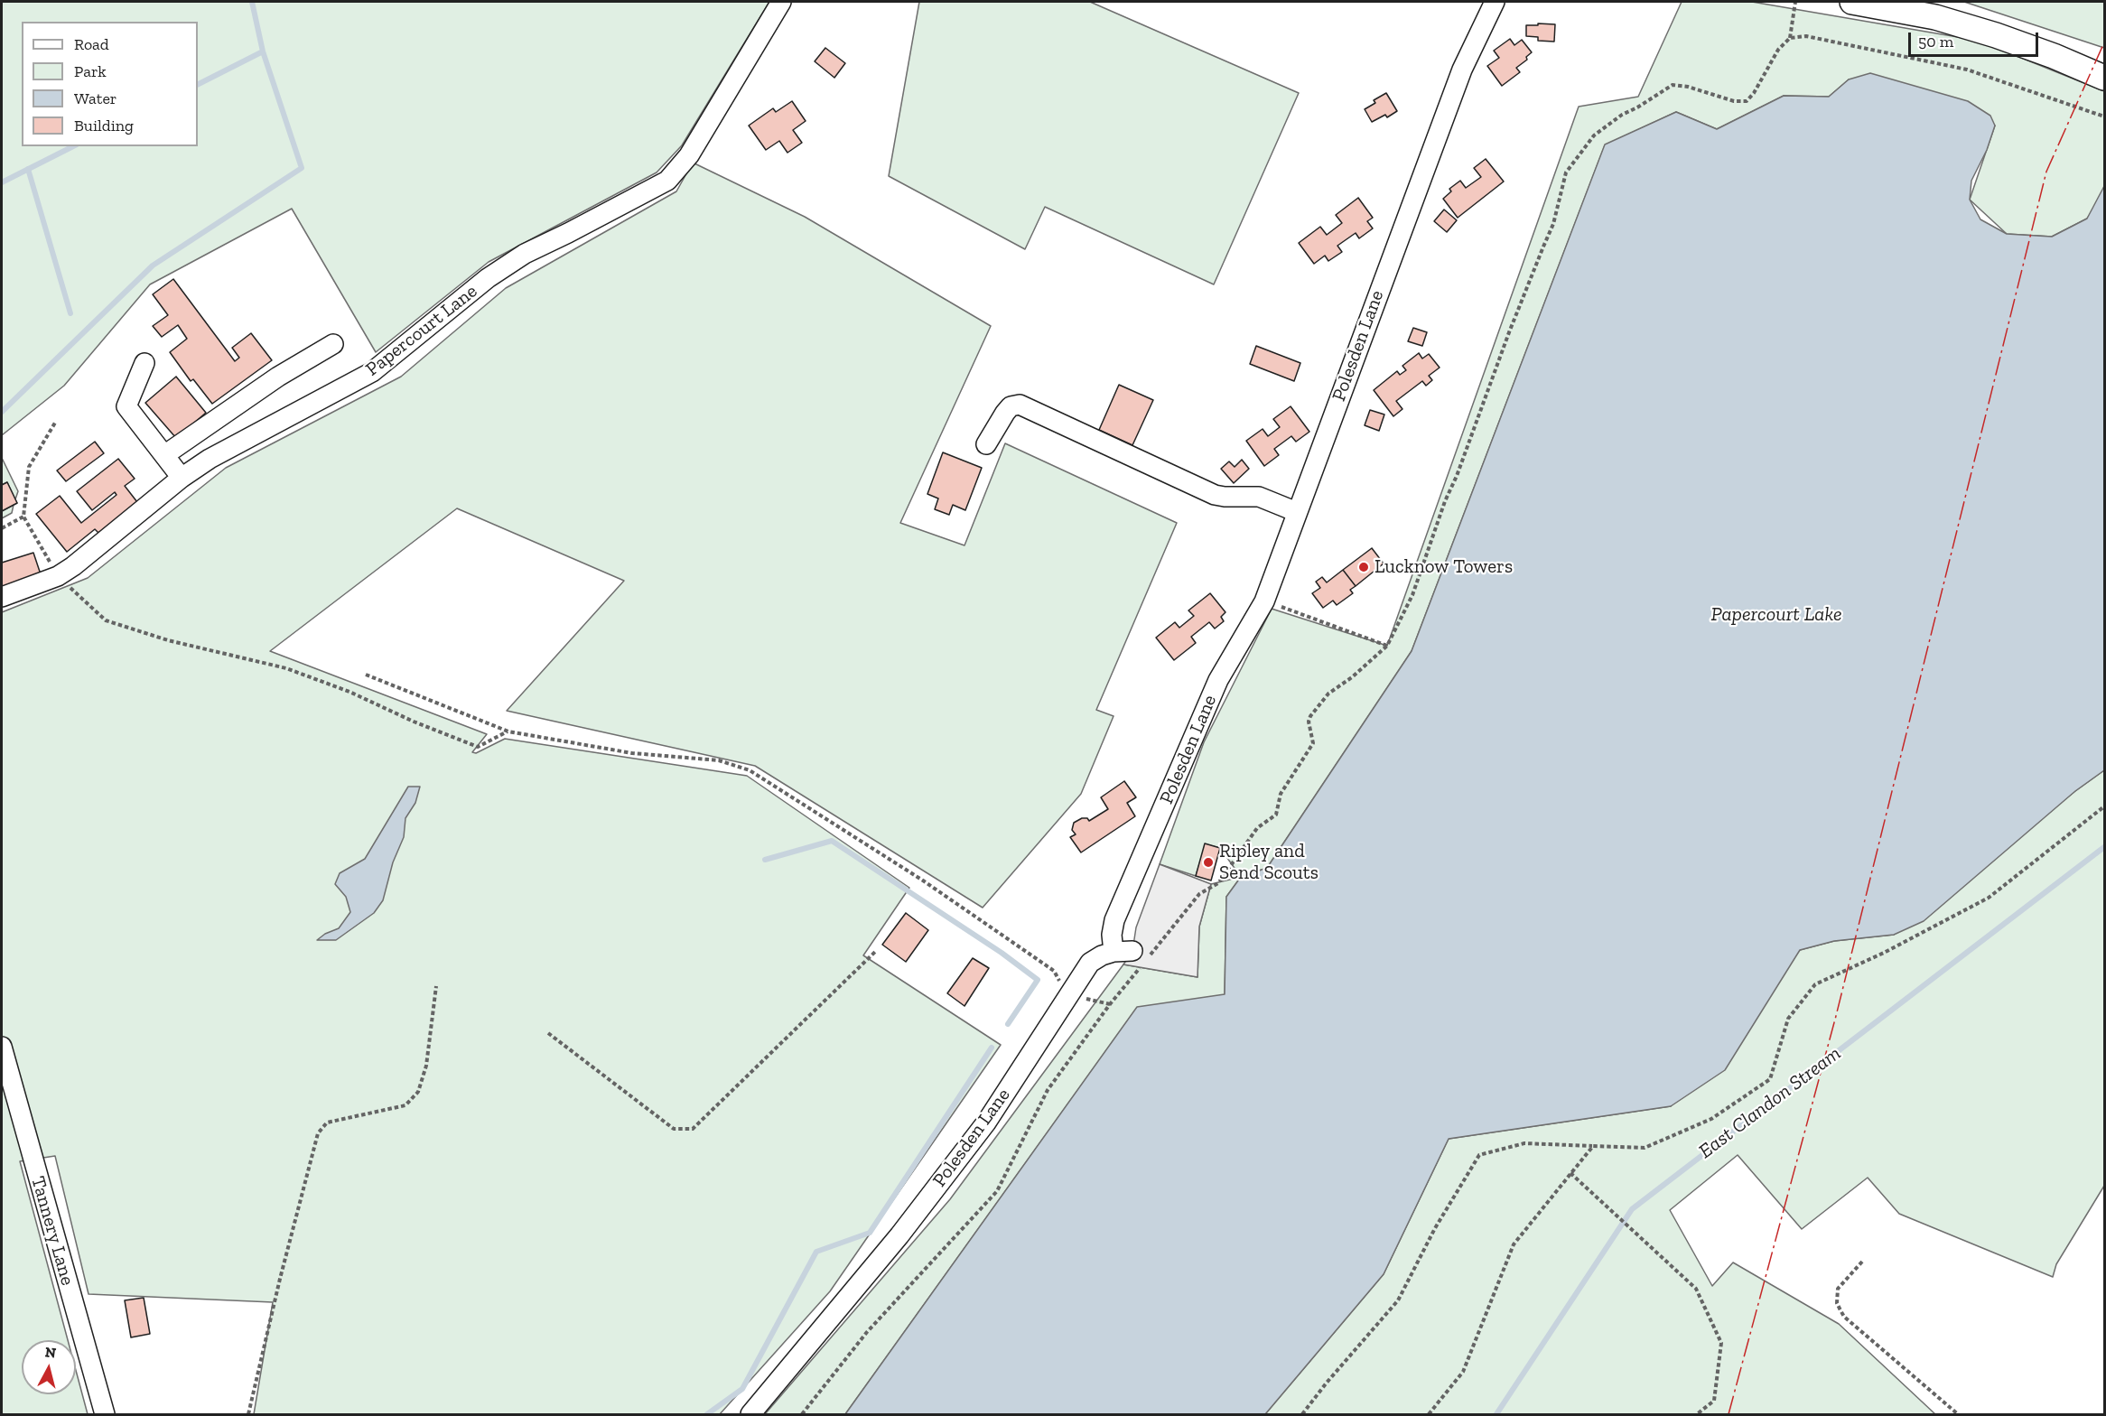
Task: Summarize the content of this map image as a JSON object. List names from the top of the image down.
{
  "streets": {
    "street": ["Papercourt Lane", "Polesden Lane", "Tannery Lane"]
  },
  "water": ["Papercourt Lake", "East Clandon Stream"],
  "places": ["Lucknow Towers", "Ripley and Send Scouts"],
  "legend": [
    "Road",
    "Park",
    "Water",
    "Building"
  ],
  "scale_bar": "50 m",
  "north": "top"
}
